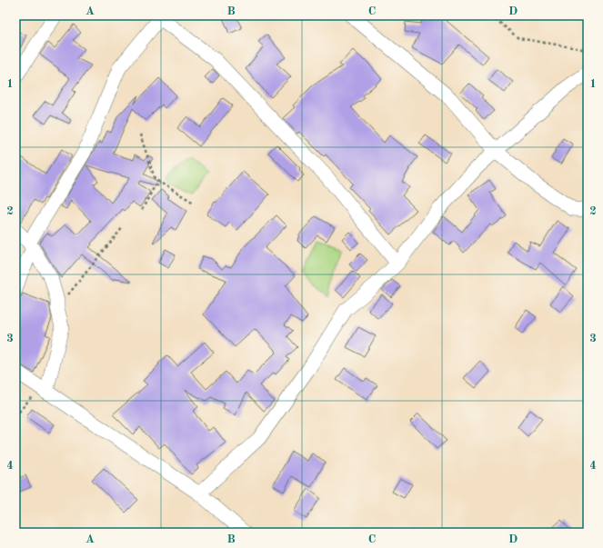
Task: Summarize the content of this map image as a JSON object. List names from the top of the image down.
{
  "grid": {
    "columns": [
      "A",
      "B",
      "C",
      "D"
    ],
    "rows": [
      "1",
      "2",
      "3",
      "4"
    ]
  }
}
